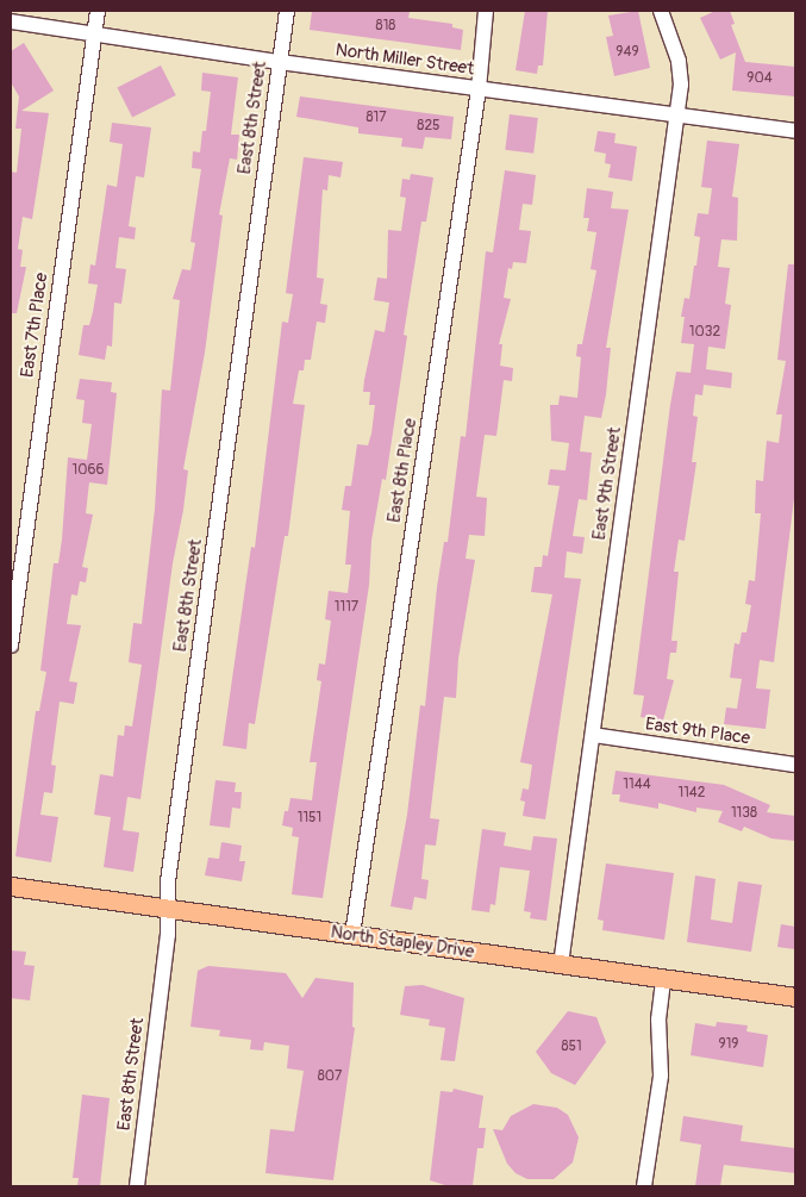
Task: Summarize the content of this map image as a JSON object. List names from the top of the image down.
{
  "streets": {
    "main road": ["North Stapley Drive"],
    "street": [
      "North Miller Street",
      "East 8th Street",
      "East 7th Place",
      "East 8th Place",
      "East 9th Street",
      "East 9th Place"
    ]
  },
  "crossings": [
    ["North Miller Street", "East 8th Street"],
    ["North Miller Street", "East 7th Place"],
    ["North Miller Street", "East 8th Place"],
    ["North Miller Street", "East 9th Street"],
    ["East 8th Street", "North Stapley Drive"],
    ["East 8th Place", "North Stapley Drive"],
    ["East 9th Street", "East 9th Place"],
    ["East 9th Street", "North Stapley Drive"]
  ],
  "house_numbers": [
    "818",
    "949",
    "904",
    "817",
    "825",
    "1032",
    "1066",
    "1117",
    "1144",
    "1142",
    "1138",
    "1151",
    "919",
    "851",
    "807"
  ]
}
